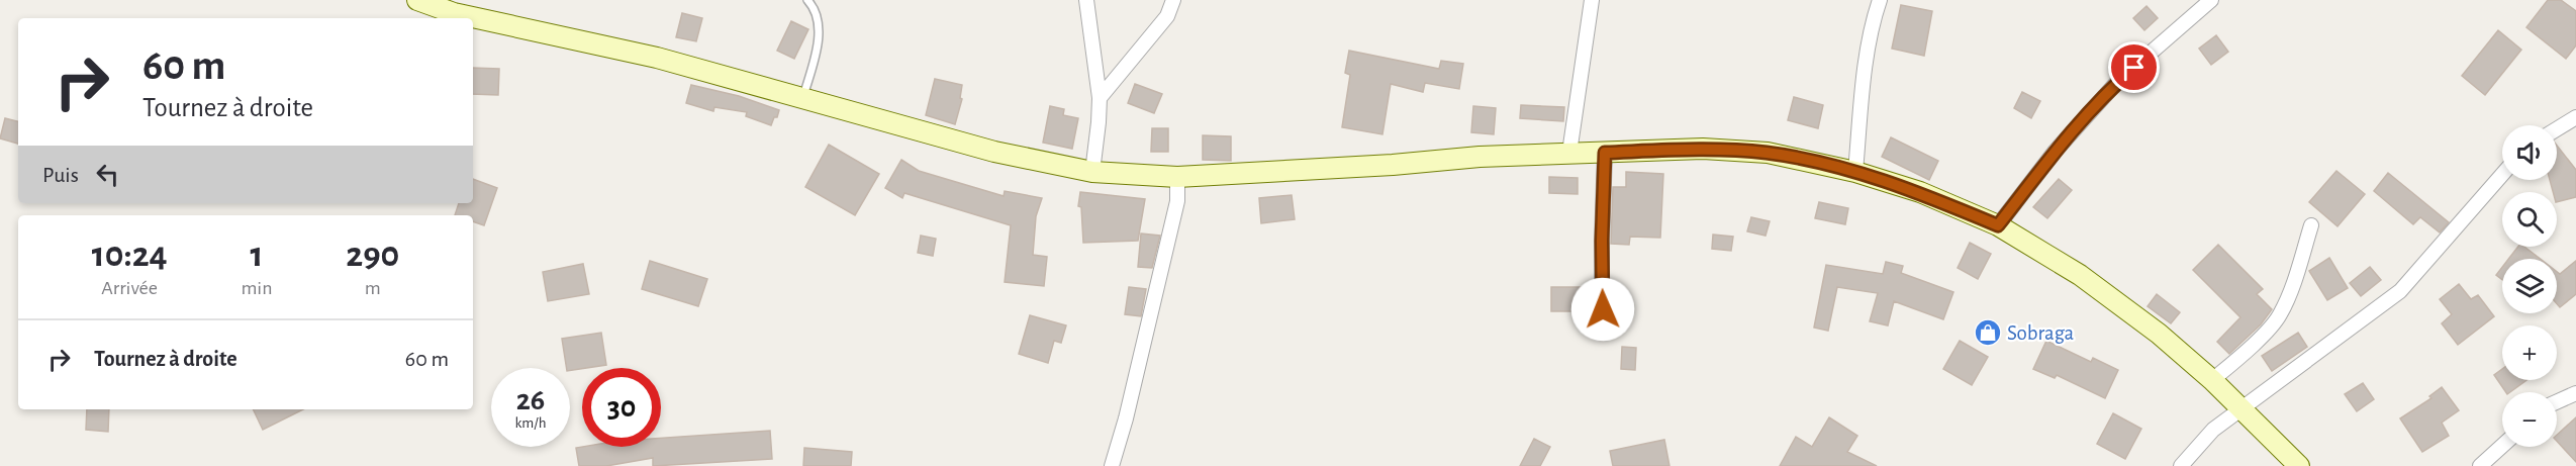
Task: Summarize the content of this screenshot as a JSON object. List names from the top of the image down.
{
  "places": {
    "shop": ["Sobraga"]
  },
  "page": {
    "turn": ["60 m", "Tournez à droite"],
    "map_buttons": ["+", "−"],
    "then": "Puis",
    "eta": [
      "10:24",
      "Arrivée",
      "1",
      "min",
      "290",
      "m"
    ],
    "list": [
      {
        "name": "Tournez à droite",
        "value": "60 m"
      }
    ],
    "speed": "26 km/h",
    "limit": "30"
  }
}
